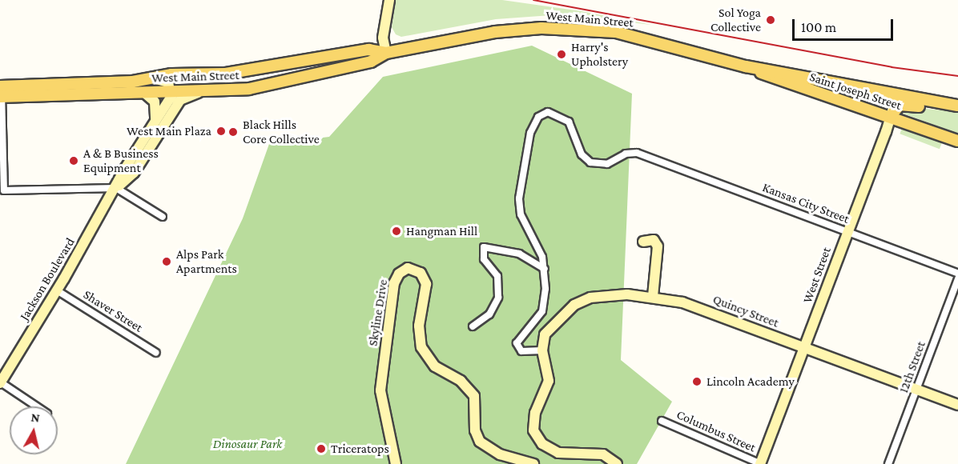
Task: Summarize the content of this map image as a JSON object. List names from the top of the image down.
{
  "streets": {
    "main road": ["West Main Street", "Saint Joseph Street"],
    "street": [
      "Kansas City Street",
      "West Street",
      "Jackson Boulevard",
      "Shaver Street",
      "Quincy Street",
      "Skyline Drive",
      "12th Street",
      "Columbus Street"
    ]
  },
  "crossings": [
    ["West Main Street", "Saint Joseph Street"],
    ["West Main Street", "West Street"],
    ["West Main Street", "Jackson Boulevard"],
    ["Saint Joseph Street", "West Street"],
    ["Kansas City Street", "West Street"],
    ["West Street", "Quincy Street"],
    ["West Street", "Columbus Street"],
    ["Jackson Boulevard", "Shaver Street"],
    ["Quincy Street", "12th Street"]
  ],
  "parks": ["Dinosaur Park"],
  "places": [
    "Sol Yoga Collective",
    "Harry's Upholstery",
    "West Main Plaza",
    "Black Hills Core Collective",
    "A & B Business Equipment",
    "Hangman Hill",
    "Alps Park Apartments",
    "Lincoln Academy",
    "Triceratops"
  ],
  "scale_bar": "100 m",
  "north": "top"
}
